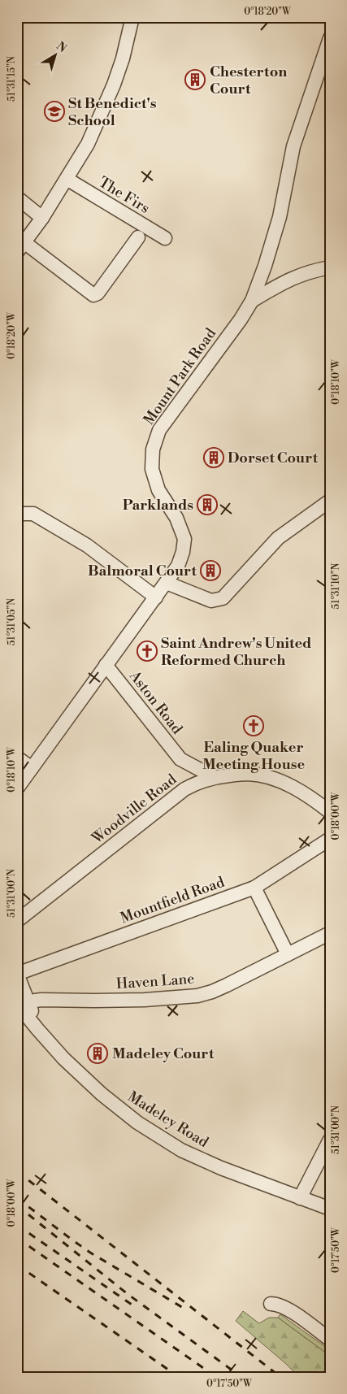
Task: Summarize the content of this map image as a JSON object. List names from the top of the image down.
{
  "streets": {
    "street": [
      "The Firs",
      "Mount Park Road",
      "Aston Road",
      "Woodville Road",
      "Mountfield Road",
      "Haven Lane",
      "Madeley Road"
    ]
  },
  "crossings": [
    ["Mount Park Road", "Aston Road"],
    ["Aston Road", "Woodville Road"],
    ["Mountfield Road", "Madeley Road"],
    ["Haven Lane", "Madeley Road"]
  ],
  "places": {
    "building": [
      "Chesterton Court",
      "Dorset Court",
      "Parklands",
      "Balmoral Court",
      "Madeley Court"
    ],
    "school or university": ["St Benedict's School"],
    "church": ["Saint Andrew's United Reformed Church", "Ealing Quaker Meeting House"]
  },
  "north": "top right",
  "coordinates": [
    "0°18'20\"W",
    "51°31'15\"N",
    "0°18'10\"W",
    "51°31'10\"N",
    "51°31'05\"N",
    "0°18'00\"W",
    "51°31'00\"N",
    "0°17'50\"W"
  ]
}
